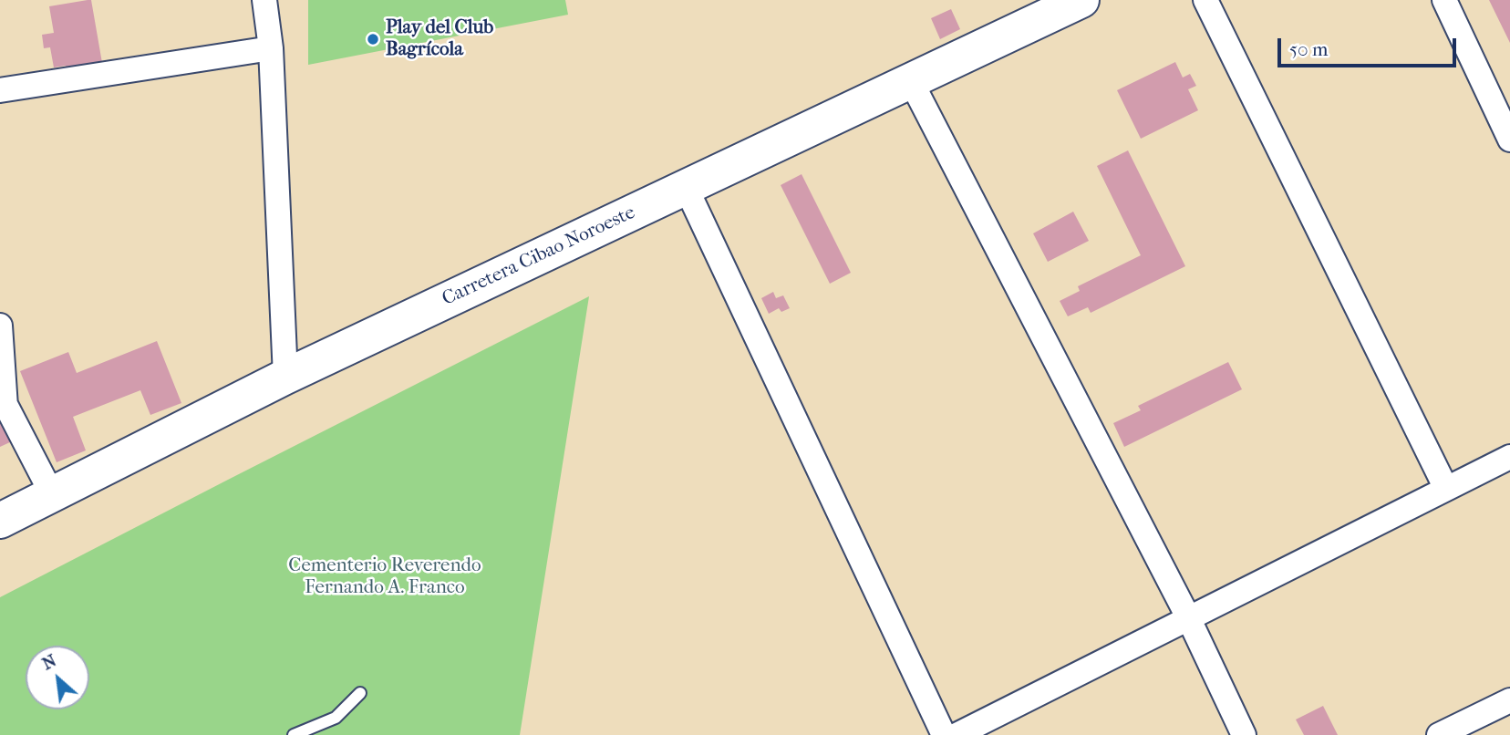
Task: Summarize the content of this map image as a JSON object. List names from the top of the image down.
{
  "streets": {
    "main road": ["Carretera Cibao Noroeste"]
  },
  "parks": ["Cementerio Reverendo Fernando A. Franco"],
  "places": ["Play del Club Bagrícola"],
  "scale_bar": "50 m",
  "north": "top left"
}
